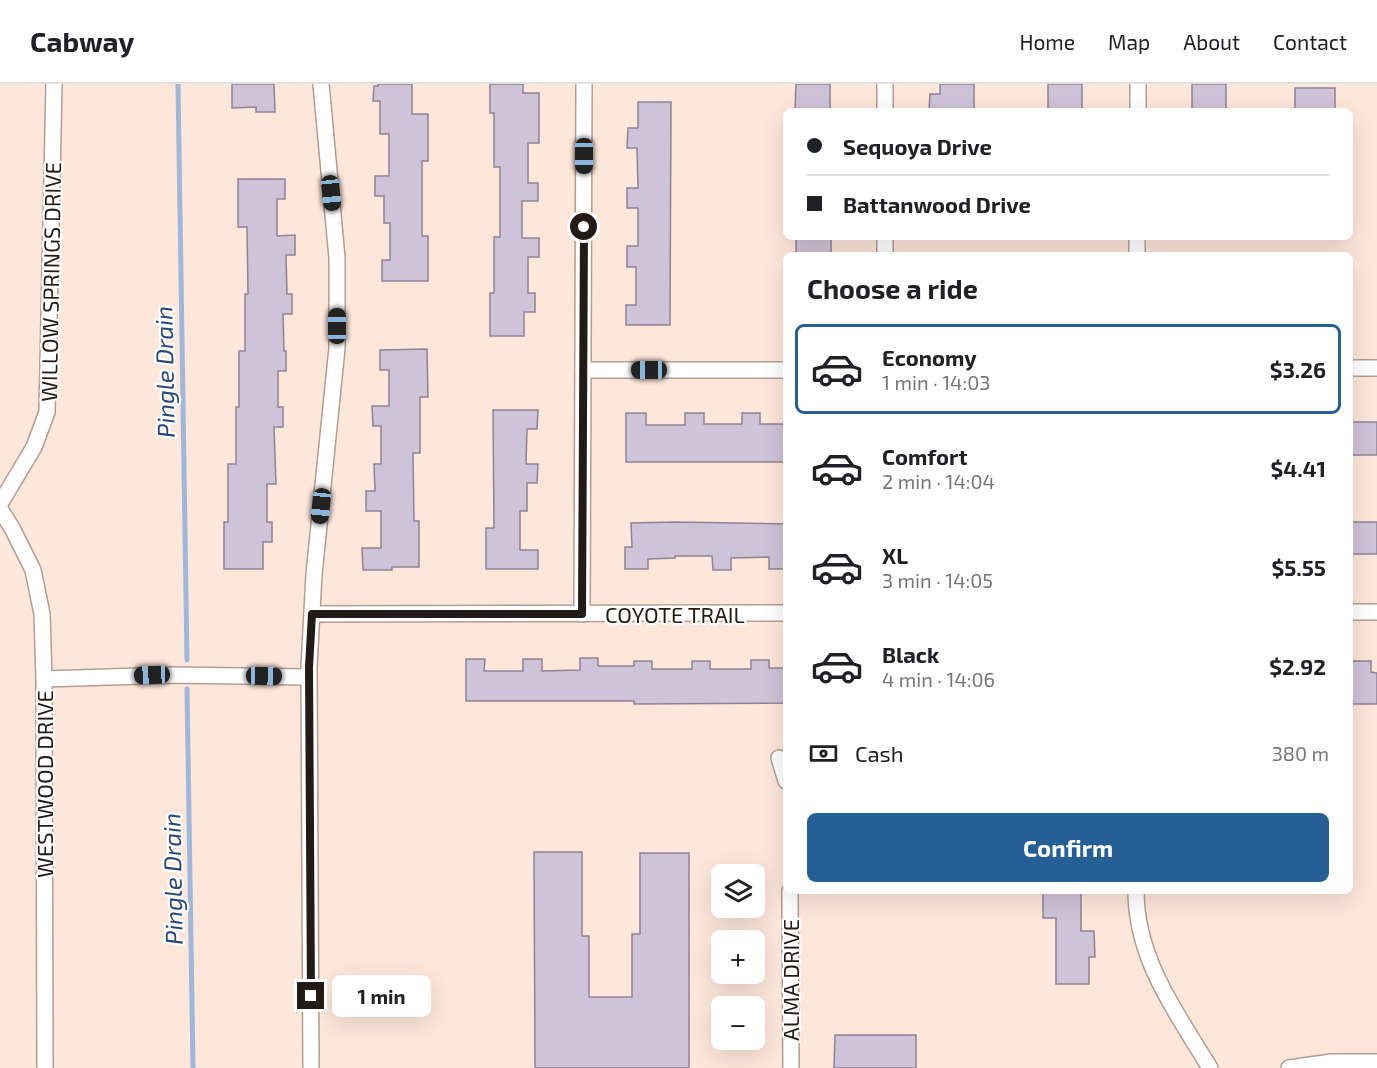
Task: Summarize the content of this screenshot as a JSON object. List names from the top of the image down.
{
  "streets": {
    "street": [
      "WILLOW SPRINGS DRIVE",
      "COYOTE TRAIL",
      "WESTWOOD DRIVE",
      "ALMA DRIVE"
    ]
  },
  "water": ["Pingle Drain"],
  "page": {
    "header": "Cabway",
    "nav": [
      "Home",
      "Map",
      "About",
      "Contact"
    ],
    "banner": ["Sequoya Drive", "Battanwood Drive"],
    "heading": "Choose a ride",
    "list": [
      {
        "name": "Economy",
        "note": "1 min · 14:03",
        "value": "$3.26"
      },
      {
        "name": "Comfort",
        "note": "2 min · 14:04",
        "value": "$4.41"
      },
      {
        "name": "XL",
        "note": "3 min · 14:05",
        "value": "$5.55"
      },
      {
        "name": "Black",
        "note": "4 min · 14:06",
        "value": "$2.92"
      }
    ],
    "pay": ["Cash", "380 m"],
    "buttons": "Confirm",
    "map_buttons": ["+", "−"],
    "bubble": "1 min"
  }
}
